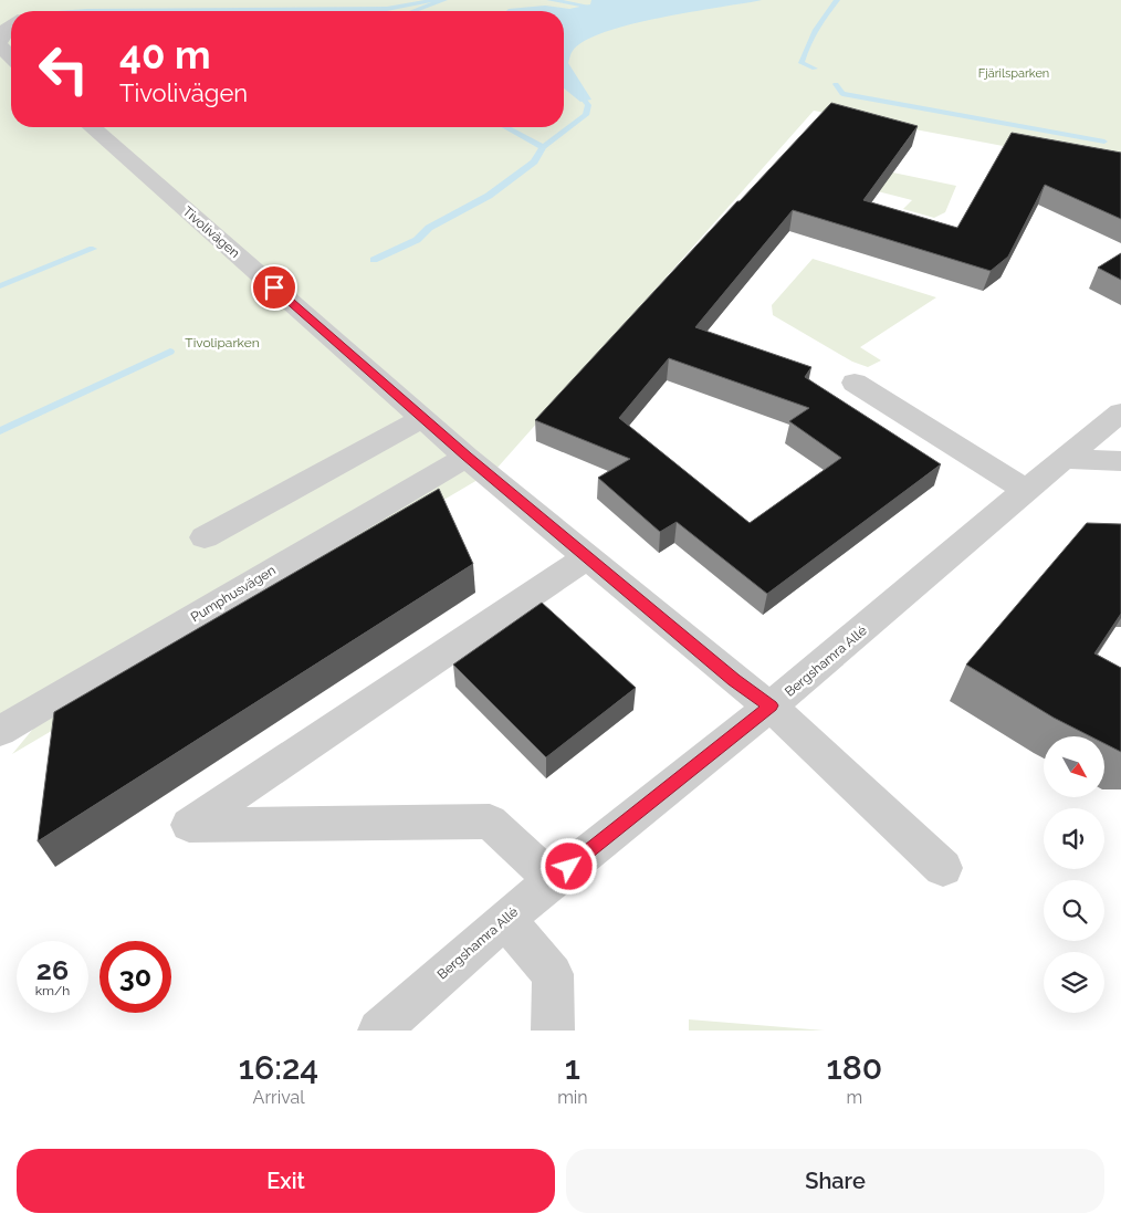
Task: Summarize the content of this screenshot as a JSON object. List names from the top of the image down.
{
  "streets": {
    "street": ["Tivolivägen", "Pumphusvägen", "Bergshamra Allé"]
  },
  "crossings": [
    ["Tivolivägen", "Pumphusvägen"],
    ["Tivolivägen", "Bergshamra Allé"]
  ],
  "parks": ["Fjärilsparken", "Tivoliparken"],
  "north": "bottom right",
  "page": {
    "turn": ["40 m", "Tivolivägen"],
    "speed": "26 km/h",
    "limit": "30",
    "eta": [
      "16:24",
      "Arrival",
      "1",
      "min",
      "180",
      "m"
    ],
    "buttons": ["Exit", "Share"]
  }
}
